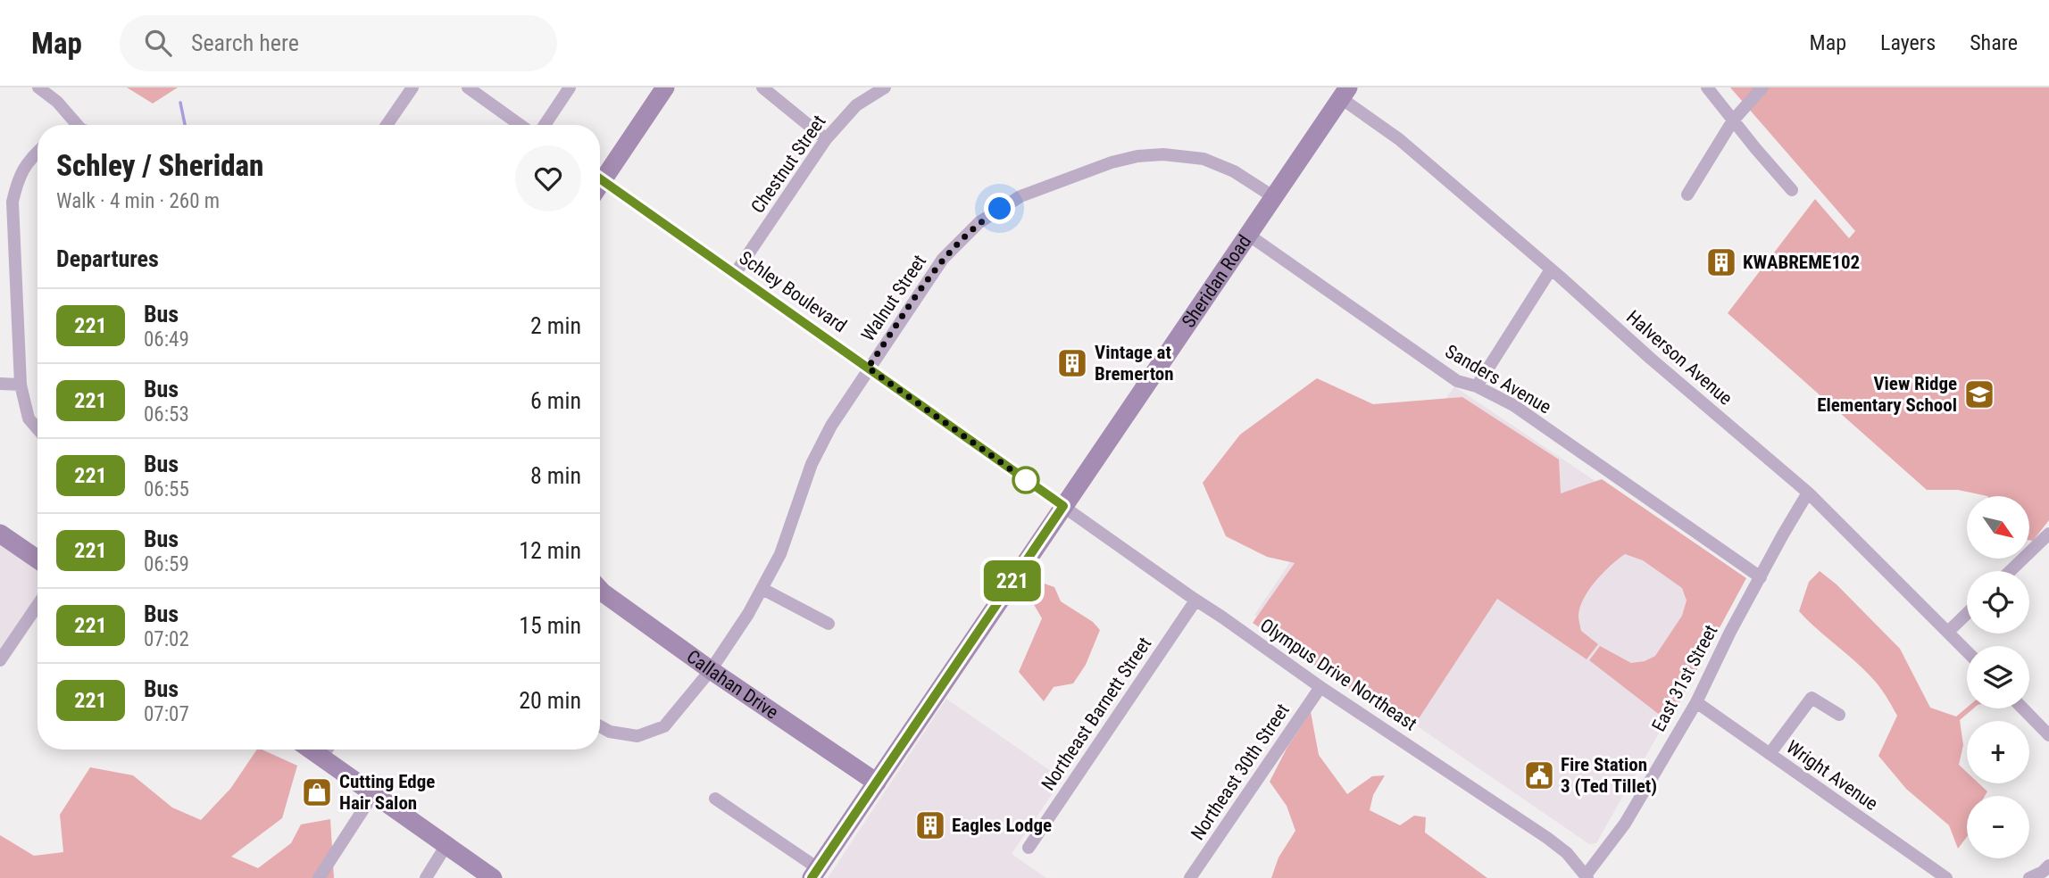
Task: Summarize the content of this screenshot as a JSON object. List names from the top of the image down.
{
  "streets": {
    "main road": ["Sheridan Road", "Callahan Drive"],
    "street": [
      "Chestnut Street",
      "Schley Boulevard",
      "Walnut Street",
      "Halverson Avenue",
      "Sanders Avenue",
      "Olympus Drive Northeast",
      "East 31st Street",
      "Northeast Barnett Street",
      "Northeast 30th Street",
      "Wright Avenue"
    ]
  },
  "crossings": [
    ["Chestnut Street", "Schley Boulevard"],
    ["Sheridan Road", "Schley Boulevard"],
    ["Sheridan Road", "Walnut Street"],
    ["Sheridan Road", "Halverson Avenue"],
    ["Sheridan Road", "Sanders Avenue"],
    ["Sheridan Road", "Olympus Drive Northeast"],
    ["Sheridan Road", "Callahan Drive"],
    ["Schley Boulevard", "Walnut Street"],
    ["Schley Boulevard", "Olympus Drive Northeast"],
    ["Walnut Street", "Callahan Drive"],
    ["Halverson Avenue", "East 31st Street"],
    ["Sanders Avenue", "East 31st Street"],
    ["Olympus Drive Northeast", "East 31st Street"],
    ["Olympus Drive Northeast", "Northeast Barnett Street"],
    ["Olympus Drive Northeast", "Northeast 30th Street"],
    ["East 31st Street", "Wright Avenue"]
  ],
  "places": {
    "building": ["KWABREME102", "Vintage at Bremerton", "Eagles Lodge"],
    "school or university": ["View Ridge Elementary School"],
    "public building": ["Fire Station 3 (Ted Tillet)"],
    "shop": ["Cutting Edge Hair Salon"]
  },
  "lines": ["bus line 221"],
  "north": "bottom right",
  "page": {
    "header": "Map",
    "search": "Search here",
    "nav": ["Map", "Layers", "Share"],
    "on_map": "221",
    "heading": [
      ["Schley / Sheridan", "Walk · 4 min · 260 m"],
      "Departures"
    ],
    "list": [
      {
        "mark": "221",
        "name": "Bus",
        "note": "06:49",
        "value": "2 min"
      },
      {
        "mark": "221",
        "name": "Bus",
        "note": "06:53",
        "value": "6 min"
      },
      {
        "mark": "221",
        "name": "Bus",
        "note": "06:55",
        "value": "8 min"
      },
      {
        "mark": "221",
        "name": "Bus",
        "note": "06:59",
        "value": "12 min"
      },
      {
        "mark": "221",
        "name": "Bus",
        "note": "07:02",
        "value": "15 min"
      },
      {
        "mark": "221",
        "name": "Bus",
        "note": "07:07",
        "value": "20 min"
      }
    ],
    "map_buttons": ["+", "−"]
  }
}
